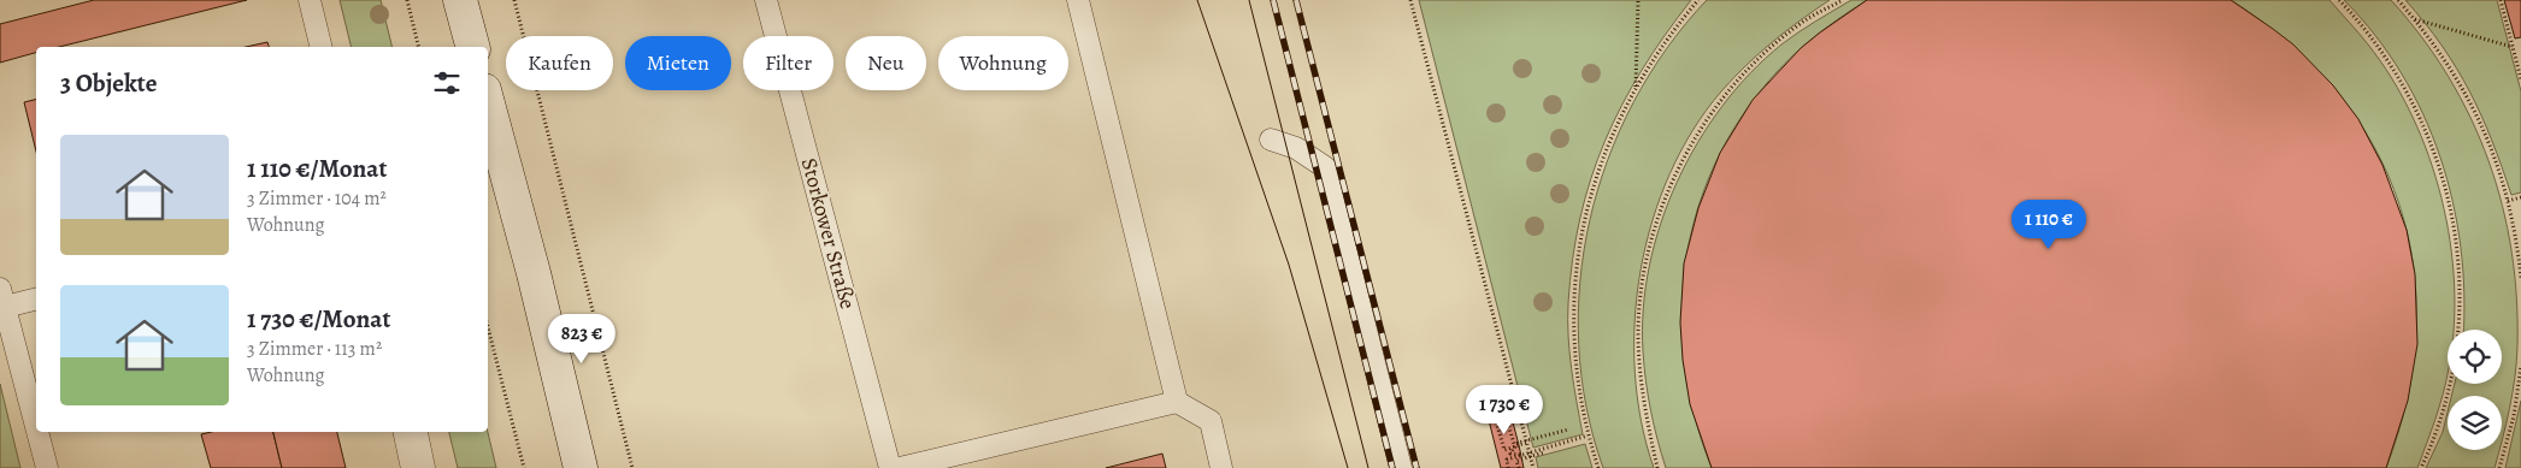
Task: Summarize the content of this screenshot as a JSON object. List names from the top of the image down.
{
  "streets": {
    "lane": ["Storkower Straße"]
  },
  "page": {
    "chip": [
      "Kaufen",
      "Mieten",
      "Filter",
      "Neu",
      "Wohnung"
    ],
    "heading": "3 Objekte",
    "list": [
      {
        "name": "1 110 €/Monat",
        "note": "3 Zimmer · 104 m² · Wohnung"
      },
      {
        "name": "1 730 €/Monat",
        "note": "3 Zimmer · 113 m² · Wohnung"
      }
    ],
    "price": ["1 110 €", "823 €", "1 730 €"]
  }
}
